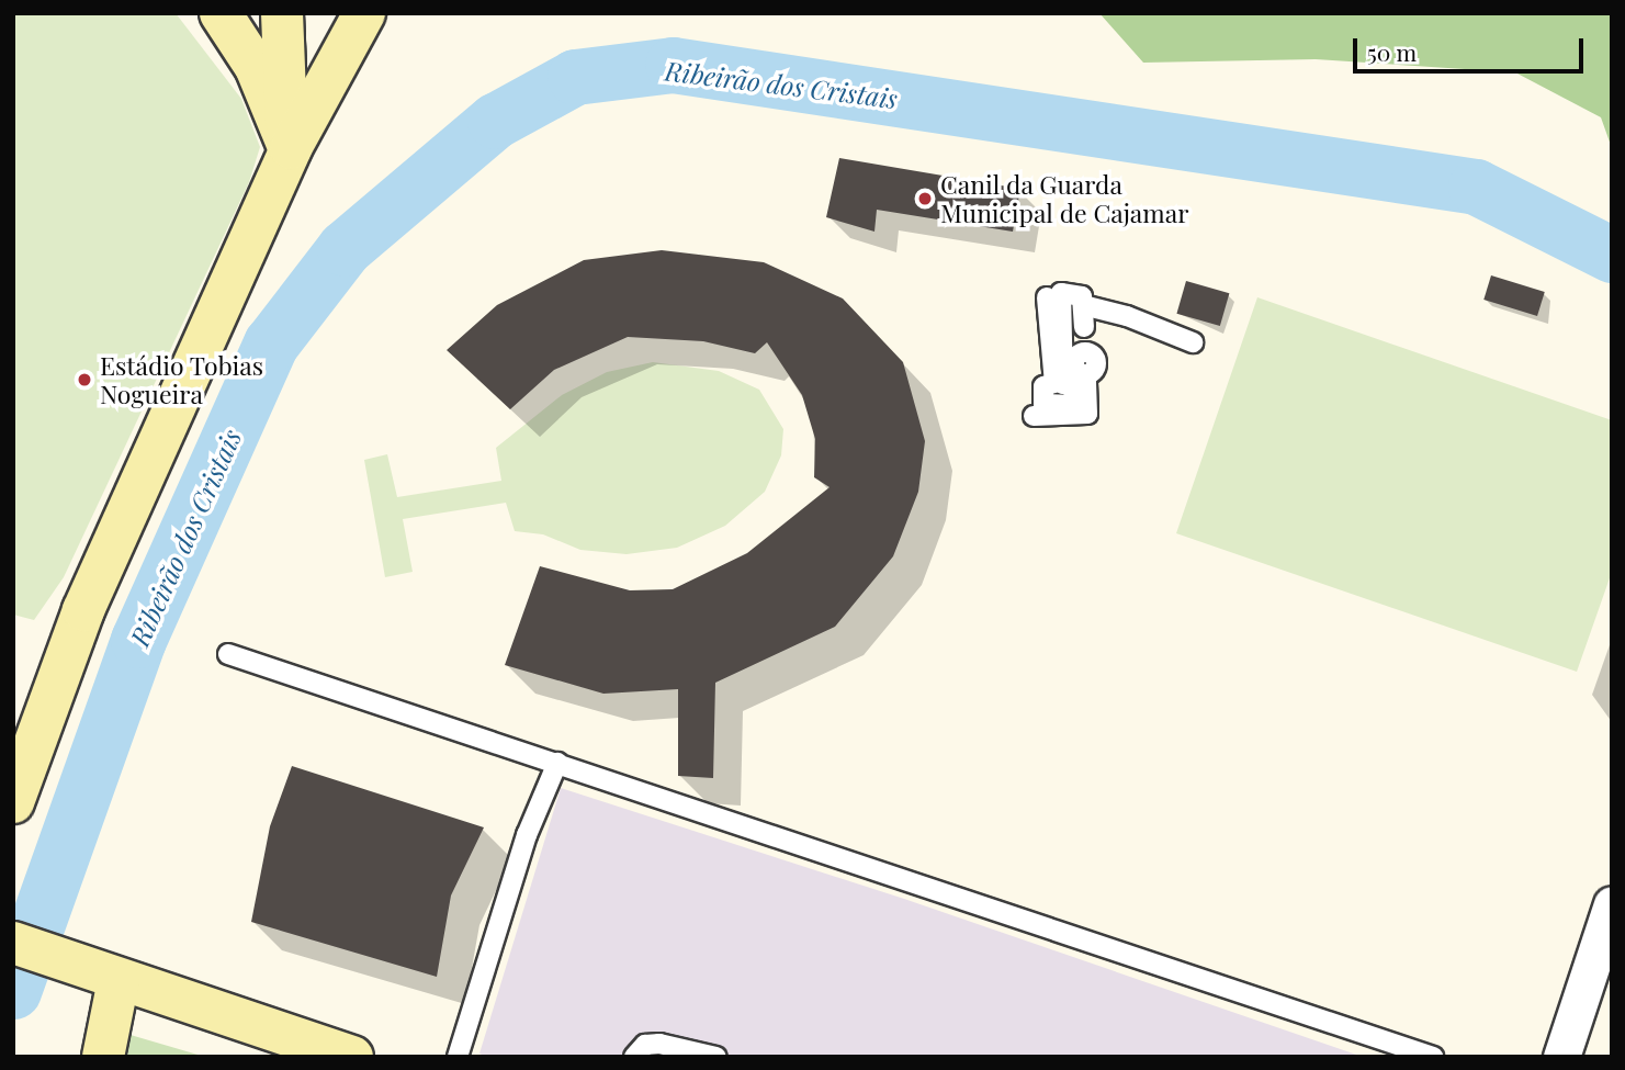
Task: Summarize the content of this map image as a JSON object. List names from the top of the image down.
{
  "water": ["Ribeirão dos Cristais"],
  "places": ["Canil da Guarda Municipal de Cajamar", "Estádio Tobias Nogueira"],
  "scale_bar": "50 m"
}
